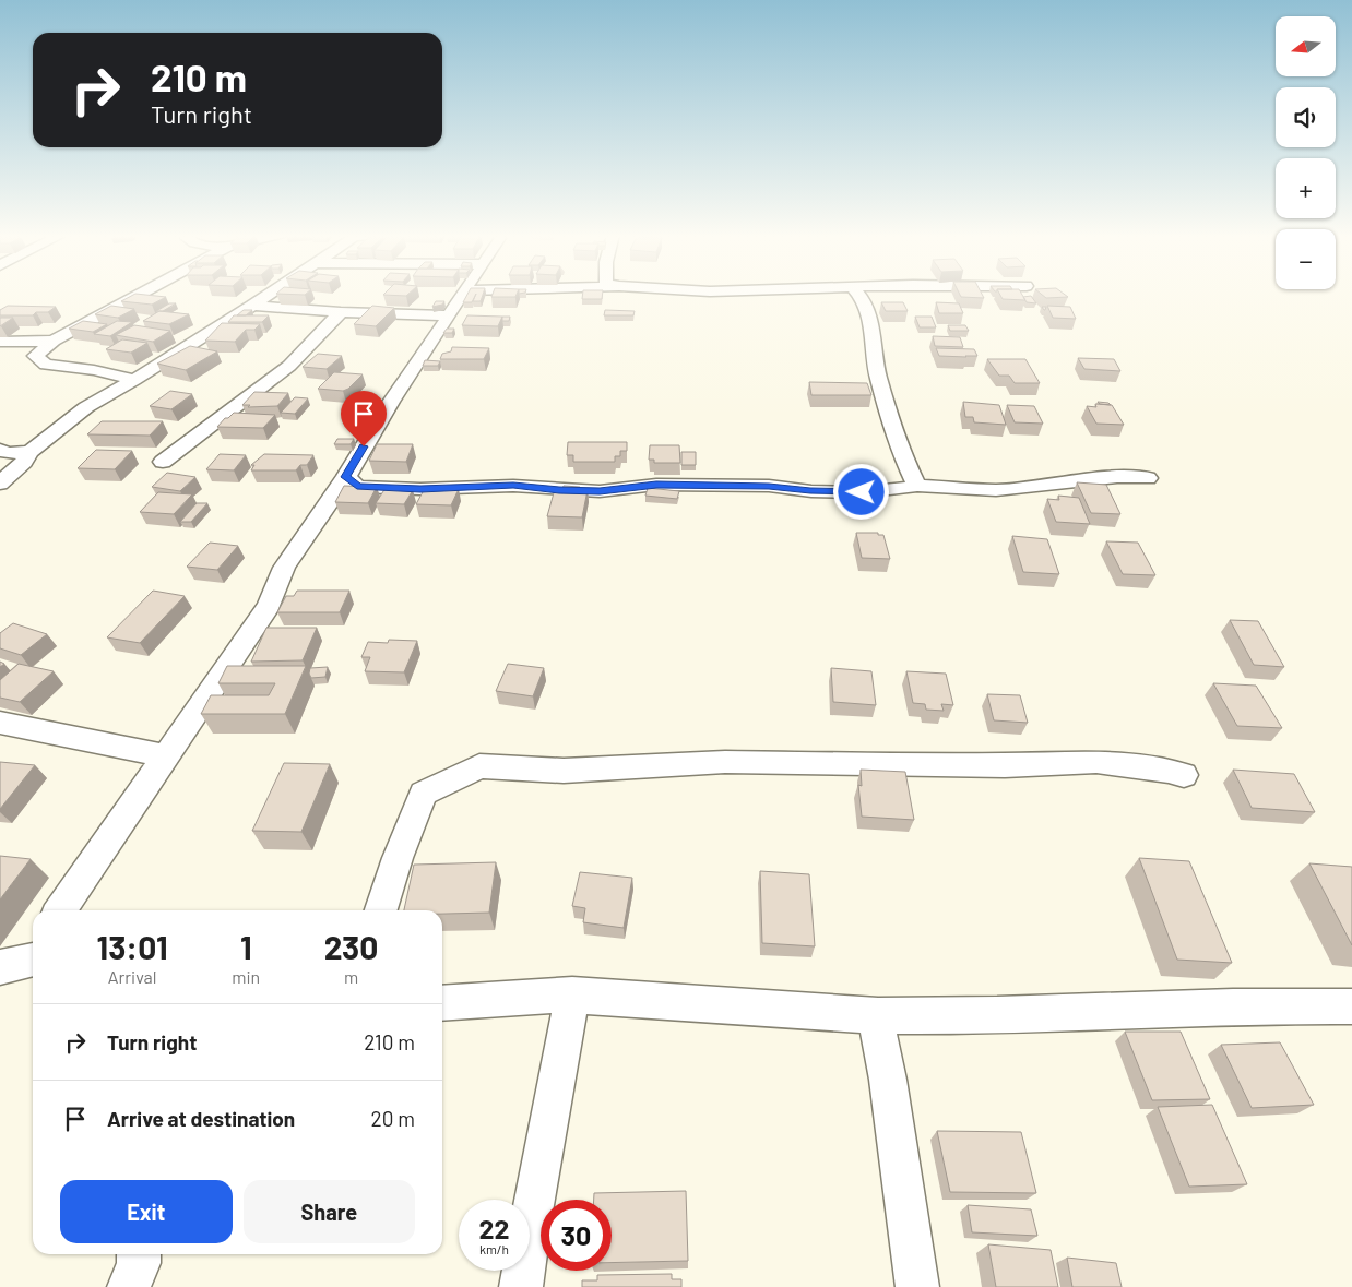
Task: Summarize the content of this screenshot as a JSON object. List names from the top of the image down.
{
  "north": "left",
  "page": {
    "map_buttons": ["+", "−"],
    "turn": ["210 m", "Turn right"],
    "eta": [
      "13:01",
      "Arrival",
      "1",
      "min",
      "230",
      "m"
    ],
    "list": [
      {
        "name": "Turn right",
        "value": "210 m"
      },
      {
        "name": "Arrive at destination",
        "value": "20 m"
      }
    ],
    "buttons": ["Exit", "Share"],
    "speed": "22 km/h",
    "limit": "30"
  }
}
